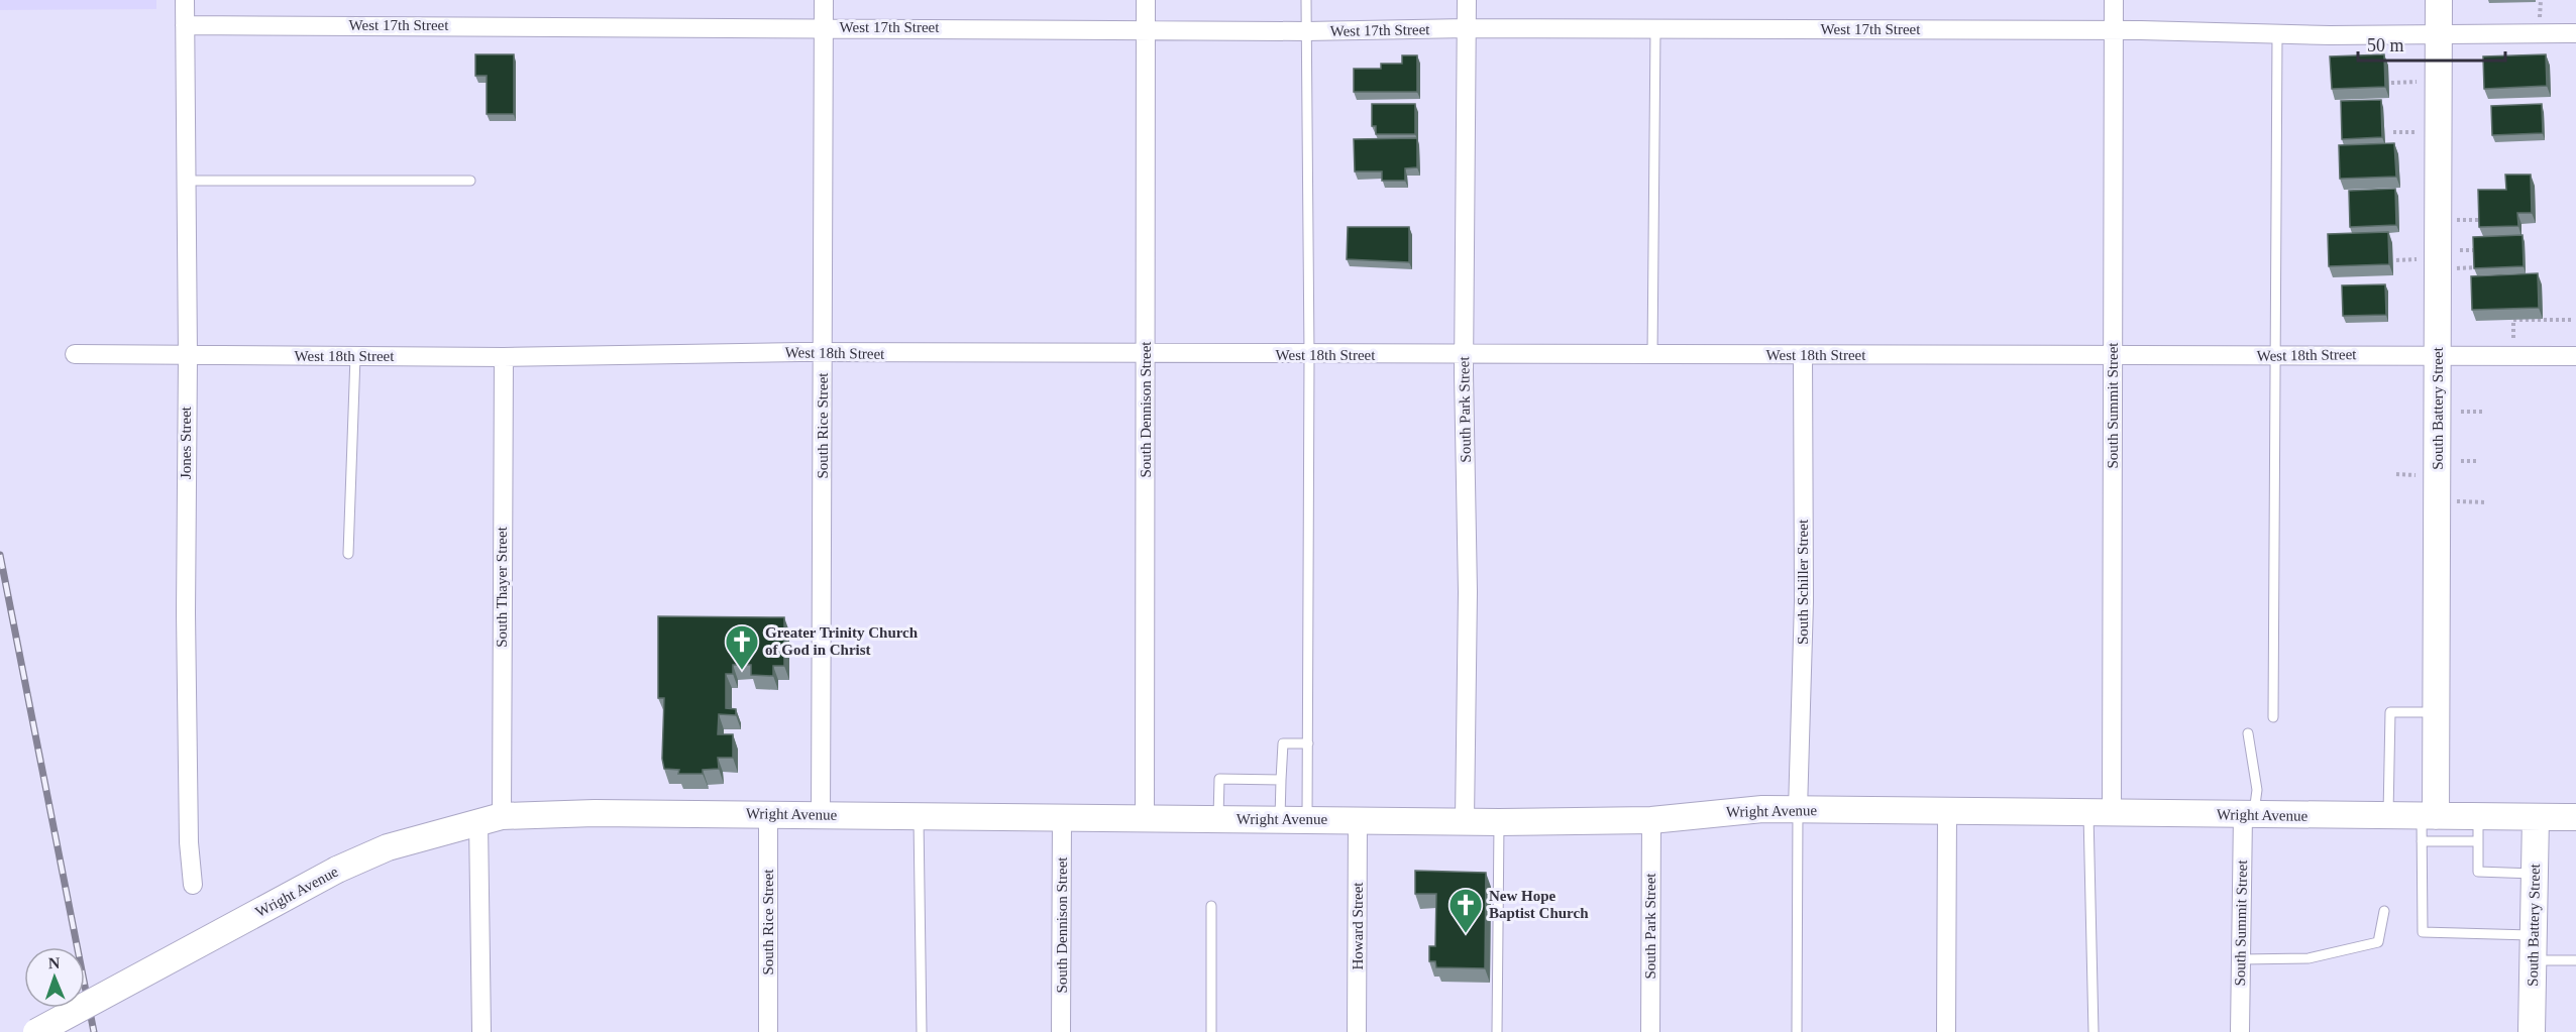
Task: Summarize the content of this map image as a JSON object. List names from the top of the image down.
{
  "streets": {
    "main road": ["South Battery Street", "Wright Avenue"],
    "street": [
      "West 17th Street",
      "West 18th Street",
      "South Summit Street",
      "South Dennison Street",
      "South Park Street",
      "South Rice Street",
      "Jones Street",
      "South Schiller Street",
      "South Thayer Street",
      "Howard Street"
    ]
  },
  "crossings": [
    ["West 17th Street", "South Summit Street"],
    ["West 17th Street", "South Battery Street"],
    ["West 17th Street", "South Dennison Street"],
    ["West 17th Street", "South Park Street"],
    ["West 17th Street", "South Rice Street"],
    ["West 17th Street", "Jones Street"],
    ["West 18th Street", "South Summit Street"],
    ["West 18th Street", "South Battery Street"],
    ["West 18th Street", "South Dennison Street"],
    ["West 18th Street", "South Park Street"],
    ["West 18th Street", "South Rice Street"],
    ["West 18th Street", "Jones Street"],
    ["West 18th Street", "South Schiller Street"],
    ["West 18th Street", "South Thayer Street"],
    ["South Summit Street", "Wright Avenue"],
    ["South Battery Street", "Wright Avenue"],
    ["South Dennison Street", "Wright Avenue"],
    ["South Park Street", "Wright Avenue"],
    ["South Rice Street", "Wright Avenue"],
    ["South Schiller Street", "Wright Avenue"],
    ["South Thayer Street", "Wright Avenue"],
    ["Wright Avenue", "Howard Street"]
  ],
  "places": {
    "church": ["Greater Trinity Church of God in Christ", "New Hope Baptist Church"]
  },
  "scale_bar": "50 m",
  "north": "top"
}
